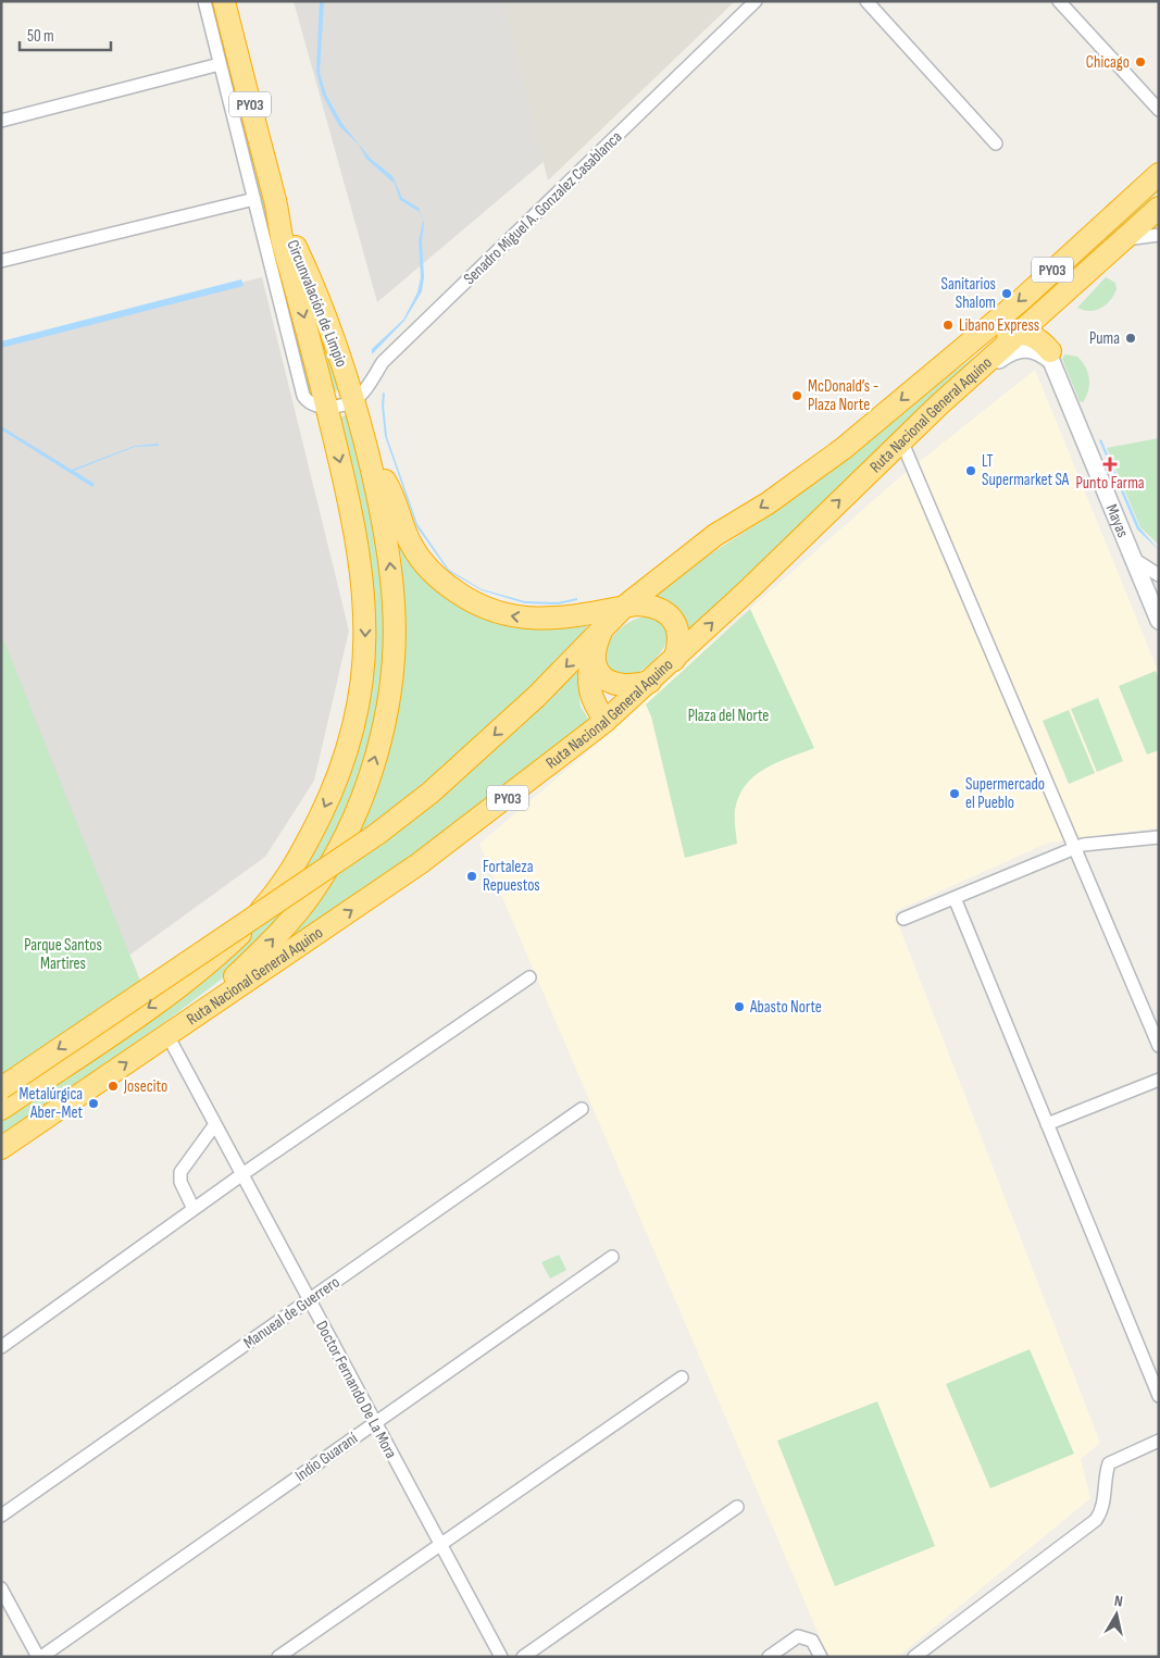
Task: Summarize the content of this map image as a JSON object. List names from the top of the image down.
{
  "streets": {
    "highway": ["PY03", "Circunvalación de Limpio", "Ruta Nacional General Aquino"],
    "street": [
      "Senadro Miguel A. Gonzalez Casablanca",
      "Mayas",
      "Manueal de Guerrero",
      "Doctor Fernando De La Mora",
      "Indio Guaraní"
    ]
  },
  "crossings": [
    ["PY03", "Senadro Miguel A. Gonzalez Casablanca"],
    ["PY03", "Circunvalación de Limpio"],
    ["PY03", "Ruta Nacional General Aquino"],
    ["PY03", "Doctor Fernando De La Mora"],
    ["Senadro Miguel A. Gonzalez Casablanca", "Circunvalación de Limpio"],
    ["Ruta Nacional General Aquino", "Doctor Fernando De La Mora"],
    ["Manueal de Guerrero", "Doctor Fernando De La Mora"],
    ["Doctor Fernando De La Mora", "Indio Guaraní"]
  ],
  "parks": ["Plaza del Norte", "Parque Santos Martires"],
  "places": {
    "other": [
      "Chicago",
      "Sanitarios Shalom",
      "Libano Express",
      "Puma",
      "McDonald’s - Plaza Norte",
      "LT Supermarket SA",
      "Supermercado el Pueblo",
      "Fortaleza Repuestos",
      "Abasto Norte",
      "Josecito",
      "Metalúrgica Aber-Met"
    ],
    "health": ["Punto Farma"]
  },
  "scale_bar": "50 m",
  "north": "top"
}
